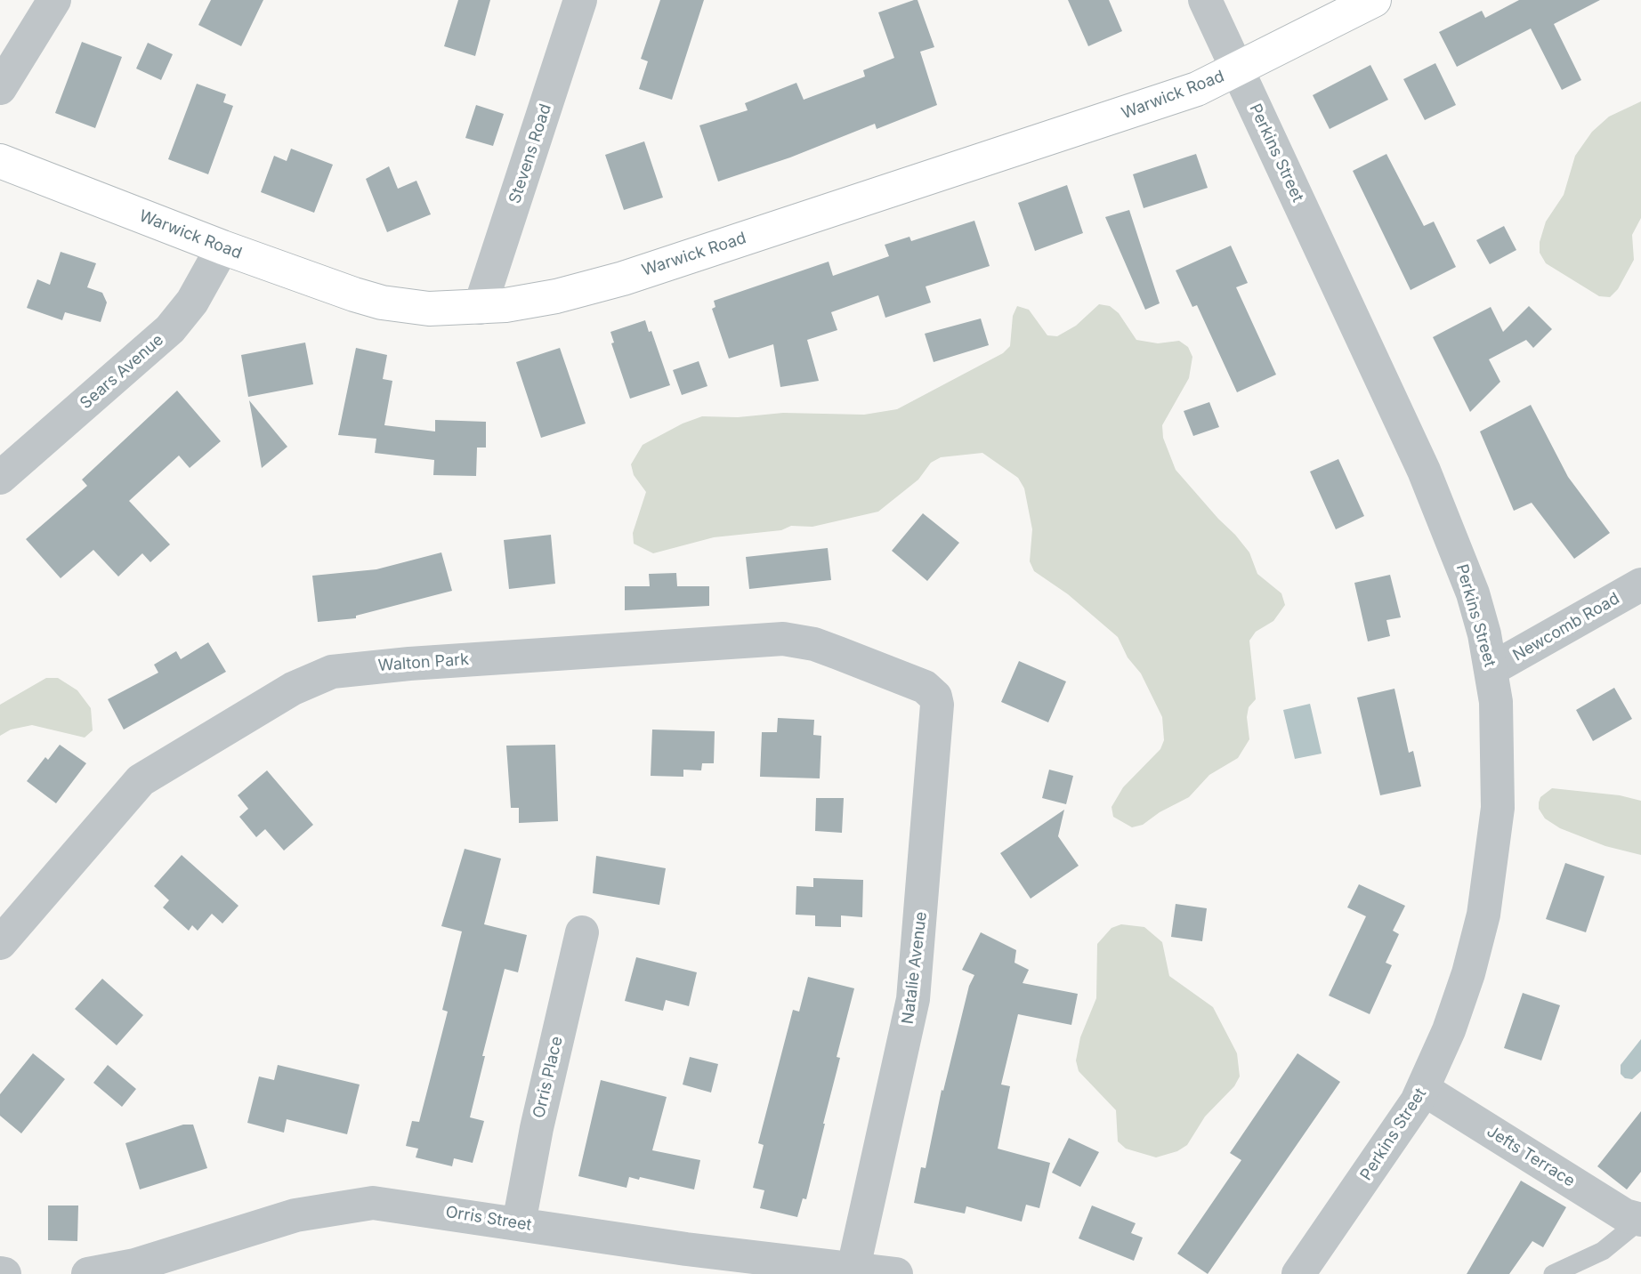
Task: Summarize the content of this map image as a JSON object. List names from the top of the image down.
{
  "streets": {
    "main road": ["Warwick Road"],
    "street": [
      "Perkins Street",
      "Stevens Road",
      "Sears Avenue",
      "Newcomb Road",
      "Walton Park",
      "Natalie Avenue",
      "Orris Place",
      "Jefts Terrace",
      "Orris Street"
    ]
  },
  "crossings": [
    ["Warwick Road", "Perkins Street"],
    ["Warwick Road", "Stevens Road"],
    ["Warwick Road", "Sears Avenue"],
    ["Perkins Street", "Newcomb Road"],
    ["Perkins Street", "Jefts Terrace"],
    ["Walton Park", "Natalie Avenue"],
    ["Natalie Avenue", "Orris Street"],
    ["Orris Place", "Orris Street"]
  ]
}
